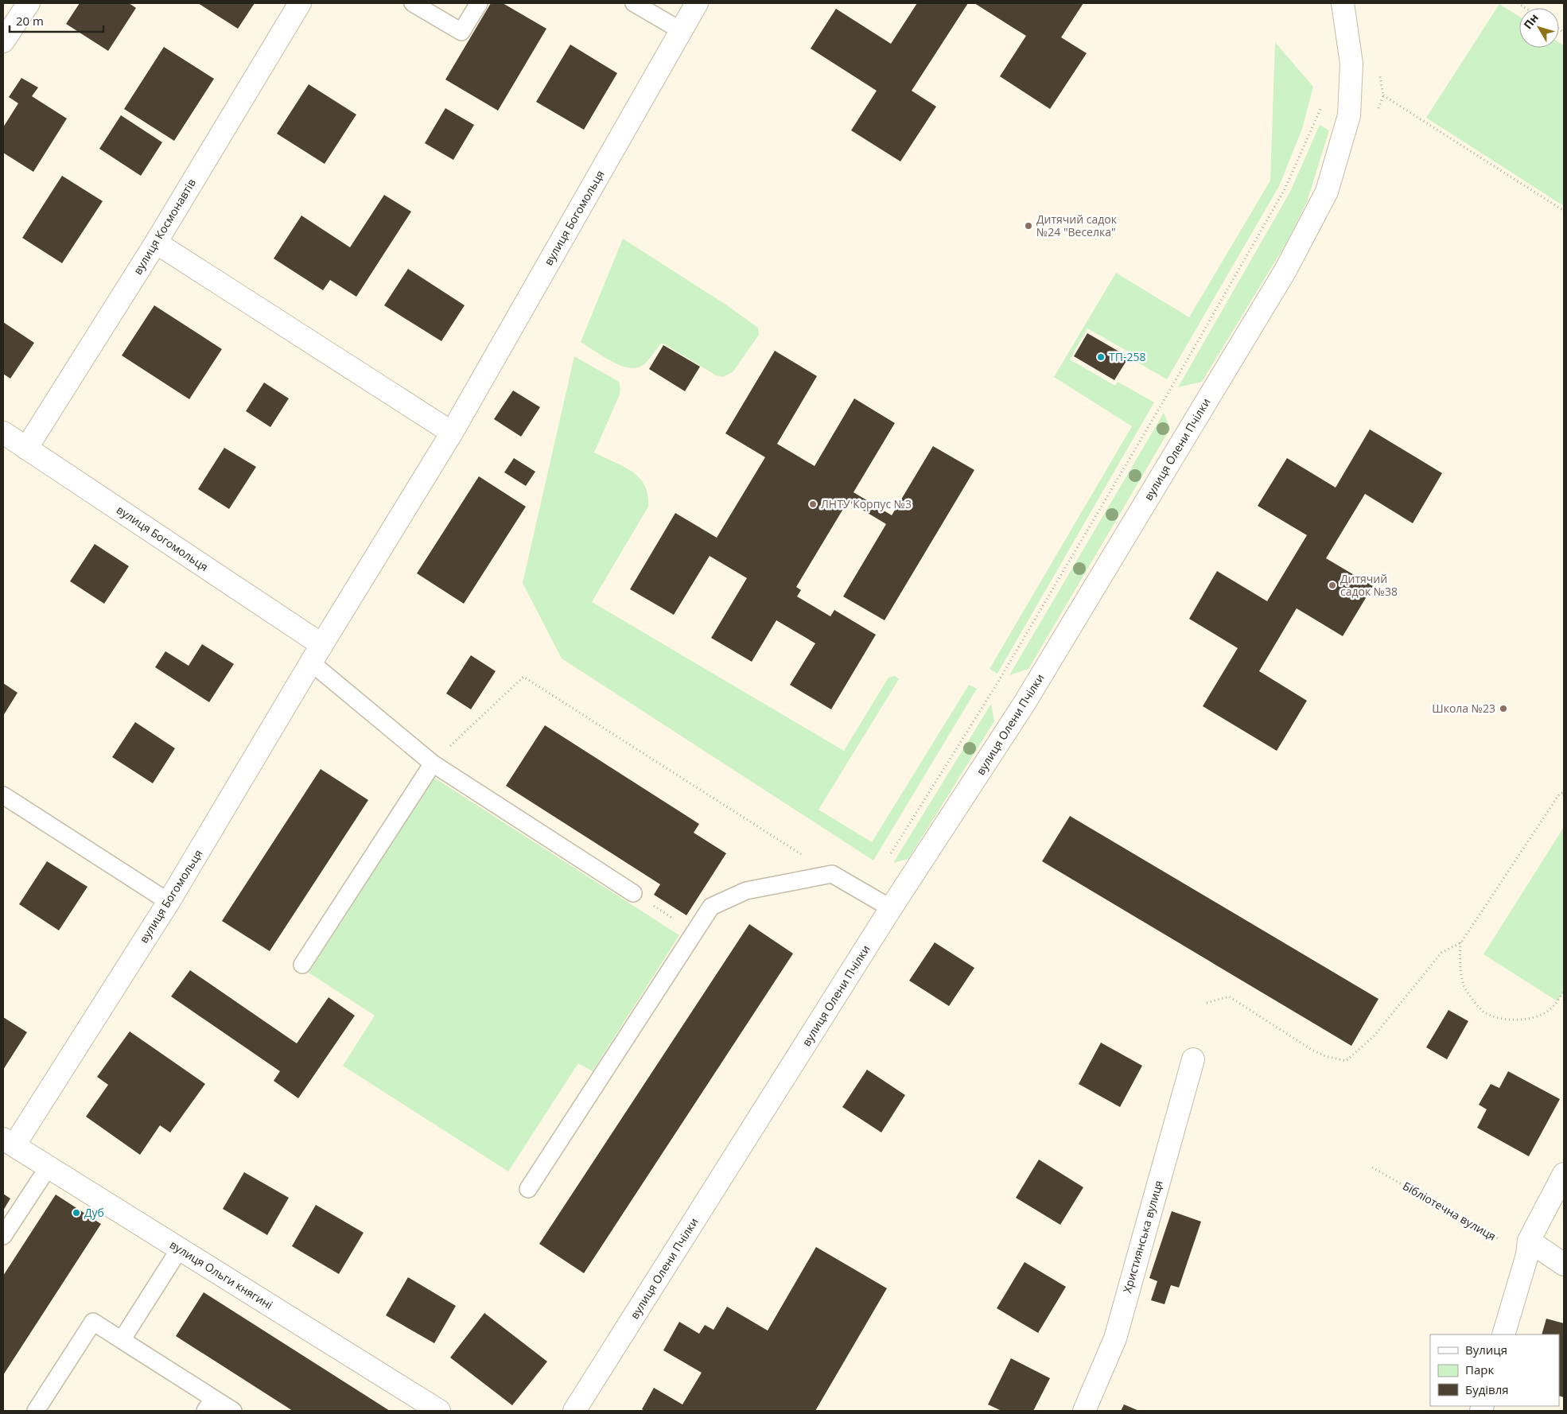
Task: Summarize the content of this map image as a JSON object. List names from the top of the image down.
{
  "streets": {
    "street": [
      "вулиця Богомольця",
      "вулиця Космонавтів",
      "вулиця Олени Пчілки",
      "Християнська вулиця",
      "вулиця Ольги княгині"
    ],
    "path": ["Бібліотечна вулиця"]
  },
  "crossings": [
    ["вулиця Богомольця", "вулиця Космонавтів"],
    ["вулиця Богомольця", "вулиця Ольги княгині"]
  ],
  "places": [
    "Дитячий садок №24 \"Веселка\"",
    "ТП-258",
    "ЛНТУ Корпус №3",
    "Дитячий садок №38",
    "Школа №23",
    "Дуб"
  ],
  "legend": ["Вулиця", "Парк", "Будівля"],
  "scale_bar": "20 m",
  "north": "top left"
}
